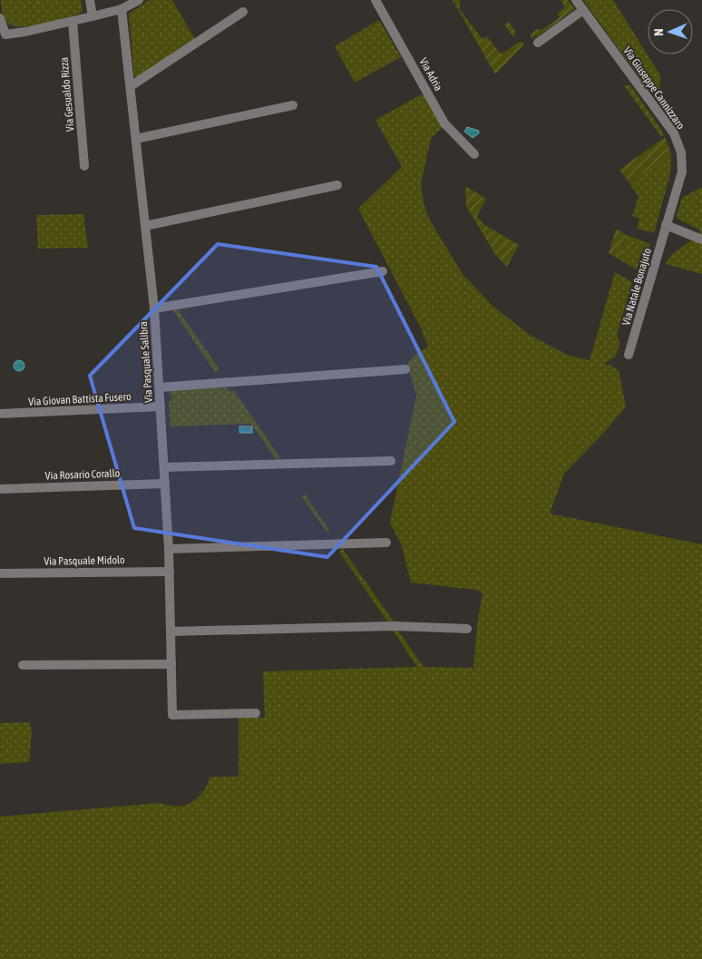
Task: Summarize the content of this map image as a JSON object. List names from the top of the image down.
{
  "streets": {
    "street": [
      "Via Adria",
      "Via Giuseppe Cannizzaro",
      "Via Gesualdo Rizza",
      "Via Natale Bonajuto",
      "Via Pasquale Salibra",
      "Via Giovan Battista Fusero",
      "Via Rosario Corallo",
      "Via Pasquale Midolo"
    ]
  },
  "crossings": [
    ["Via Giuseppe Cannizzaro", "Via Natale Bonajuto"],
    ["Via Pasquale Salibra", "Via Giovan Battista Fusero"],
    ["Via Pasquale Salibra", "Via Rosario Corallo"],
    ["Via Pasquale Salibra", "Via Pasquale Midolo"]
  ],
  "north": "left"
}
